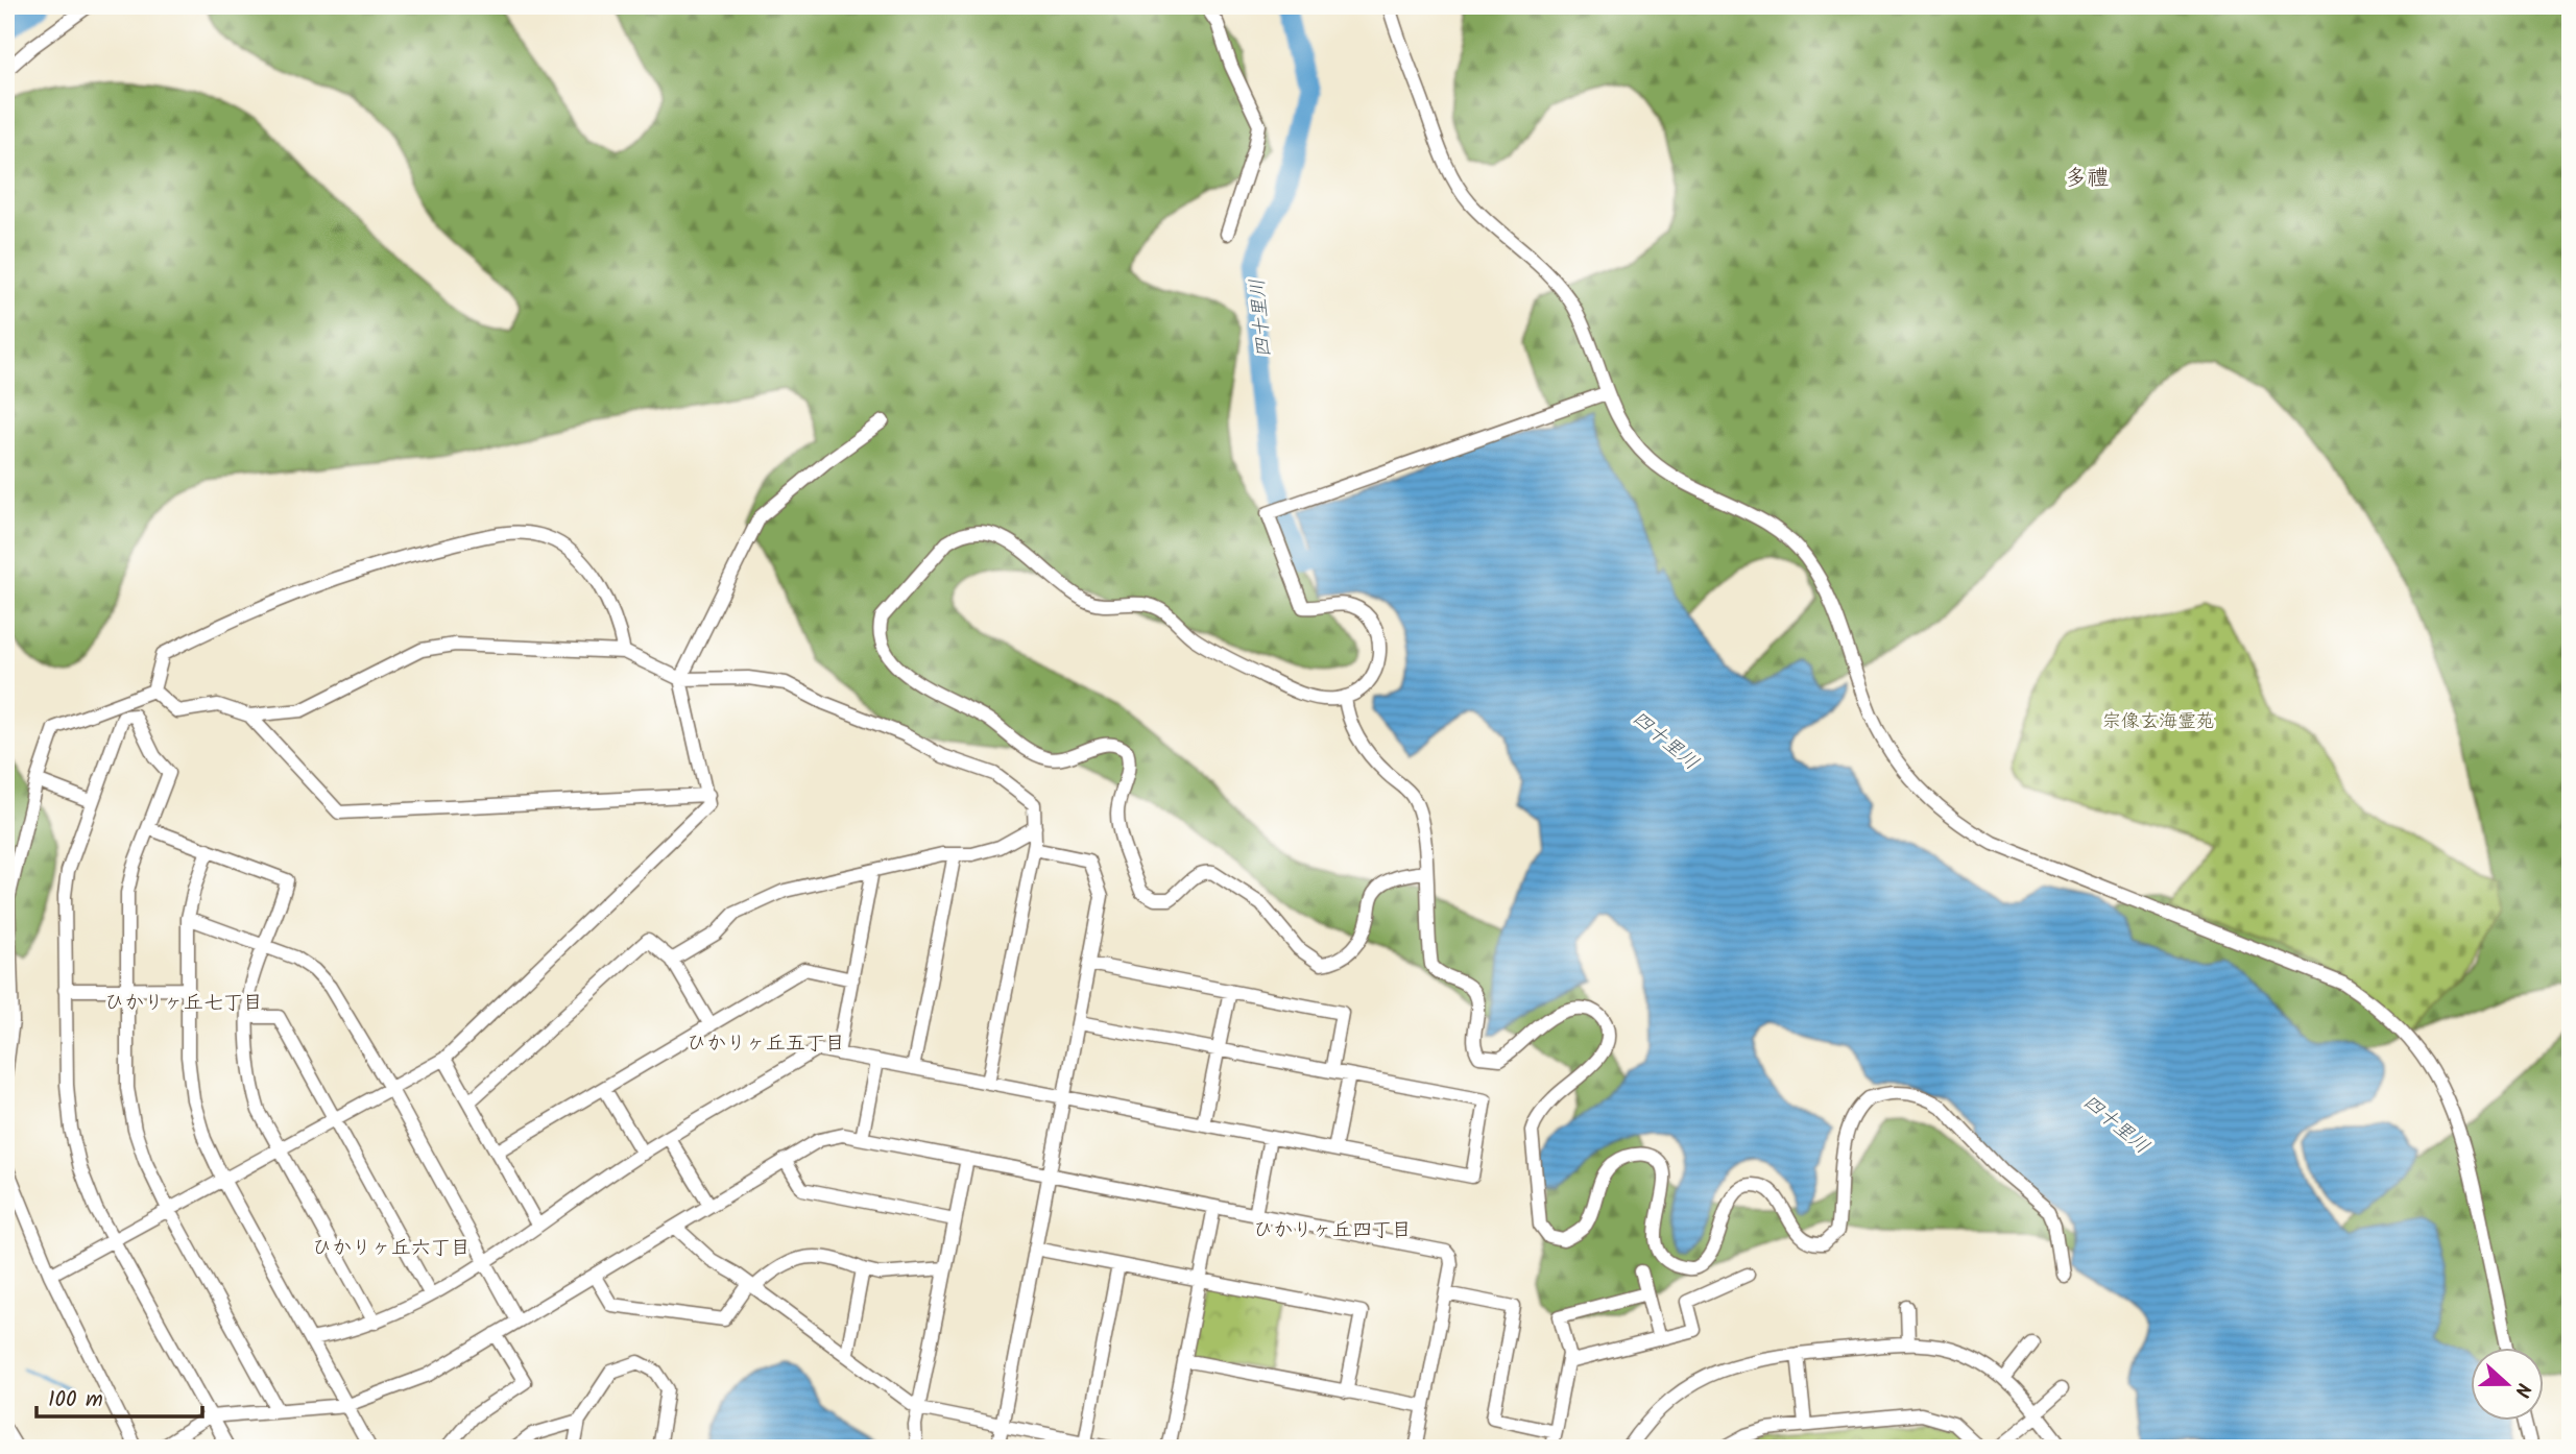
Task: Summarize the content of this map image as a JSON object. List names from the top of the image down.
{
  "districts": [
    "多禮",
    "ひかりヶ丘七丁目",
    "ひかりヶ丘五丁目",
    "ひかりヶ丘四丁目",
    "ひかりヶ丘六丁目"
  ],
  "water": ["四十里川"],
  "parks": ["宗像玄海霊苑"],
  "scale_bar": "100 m",
  "north": "right"
}
